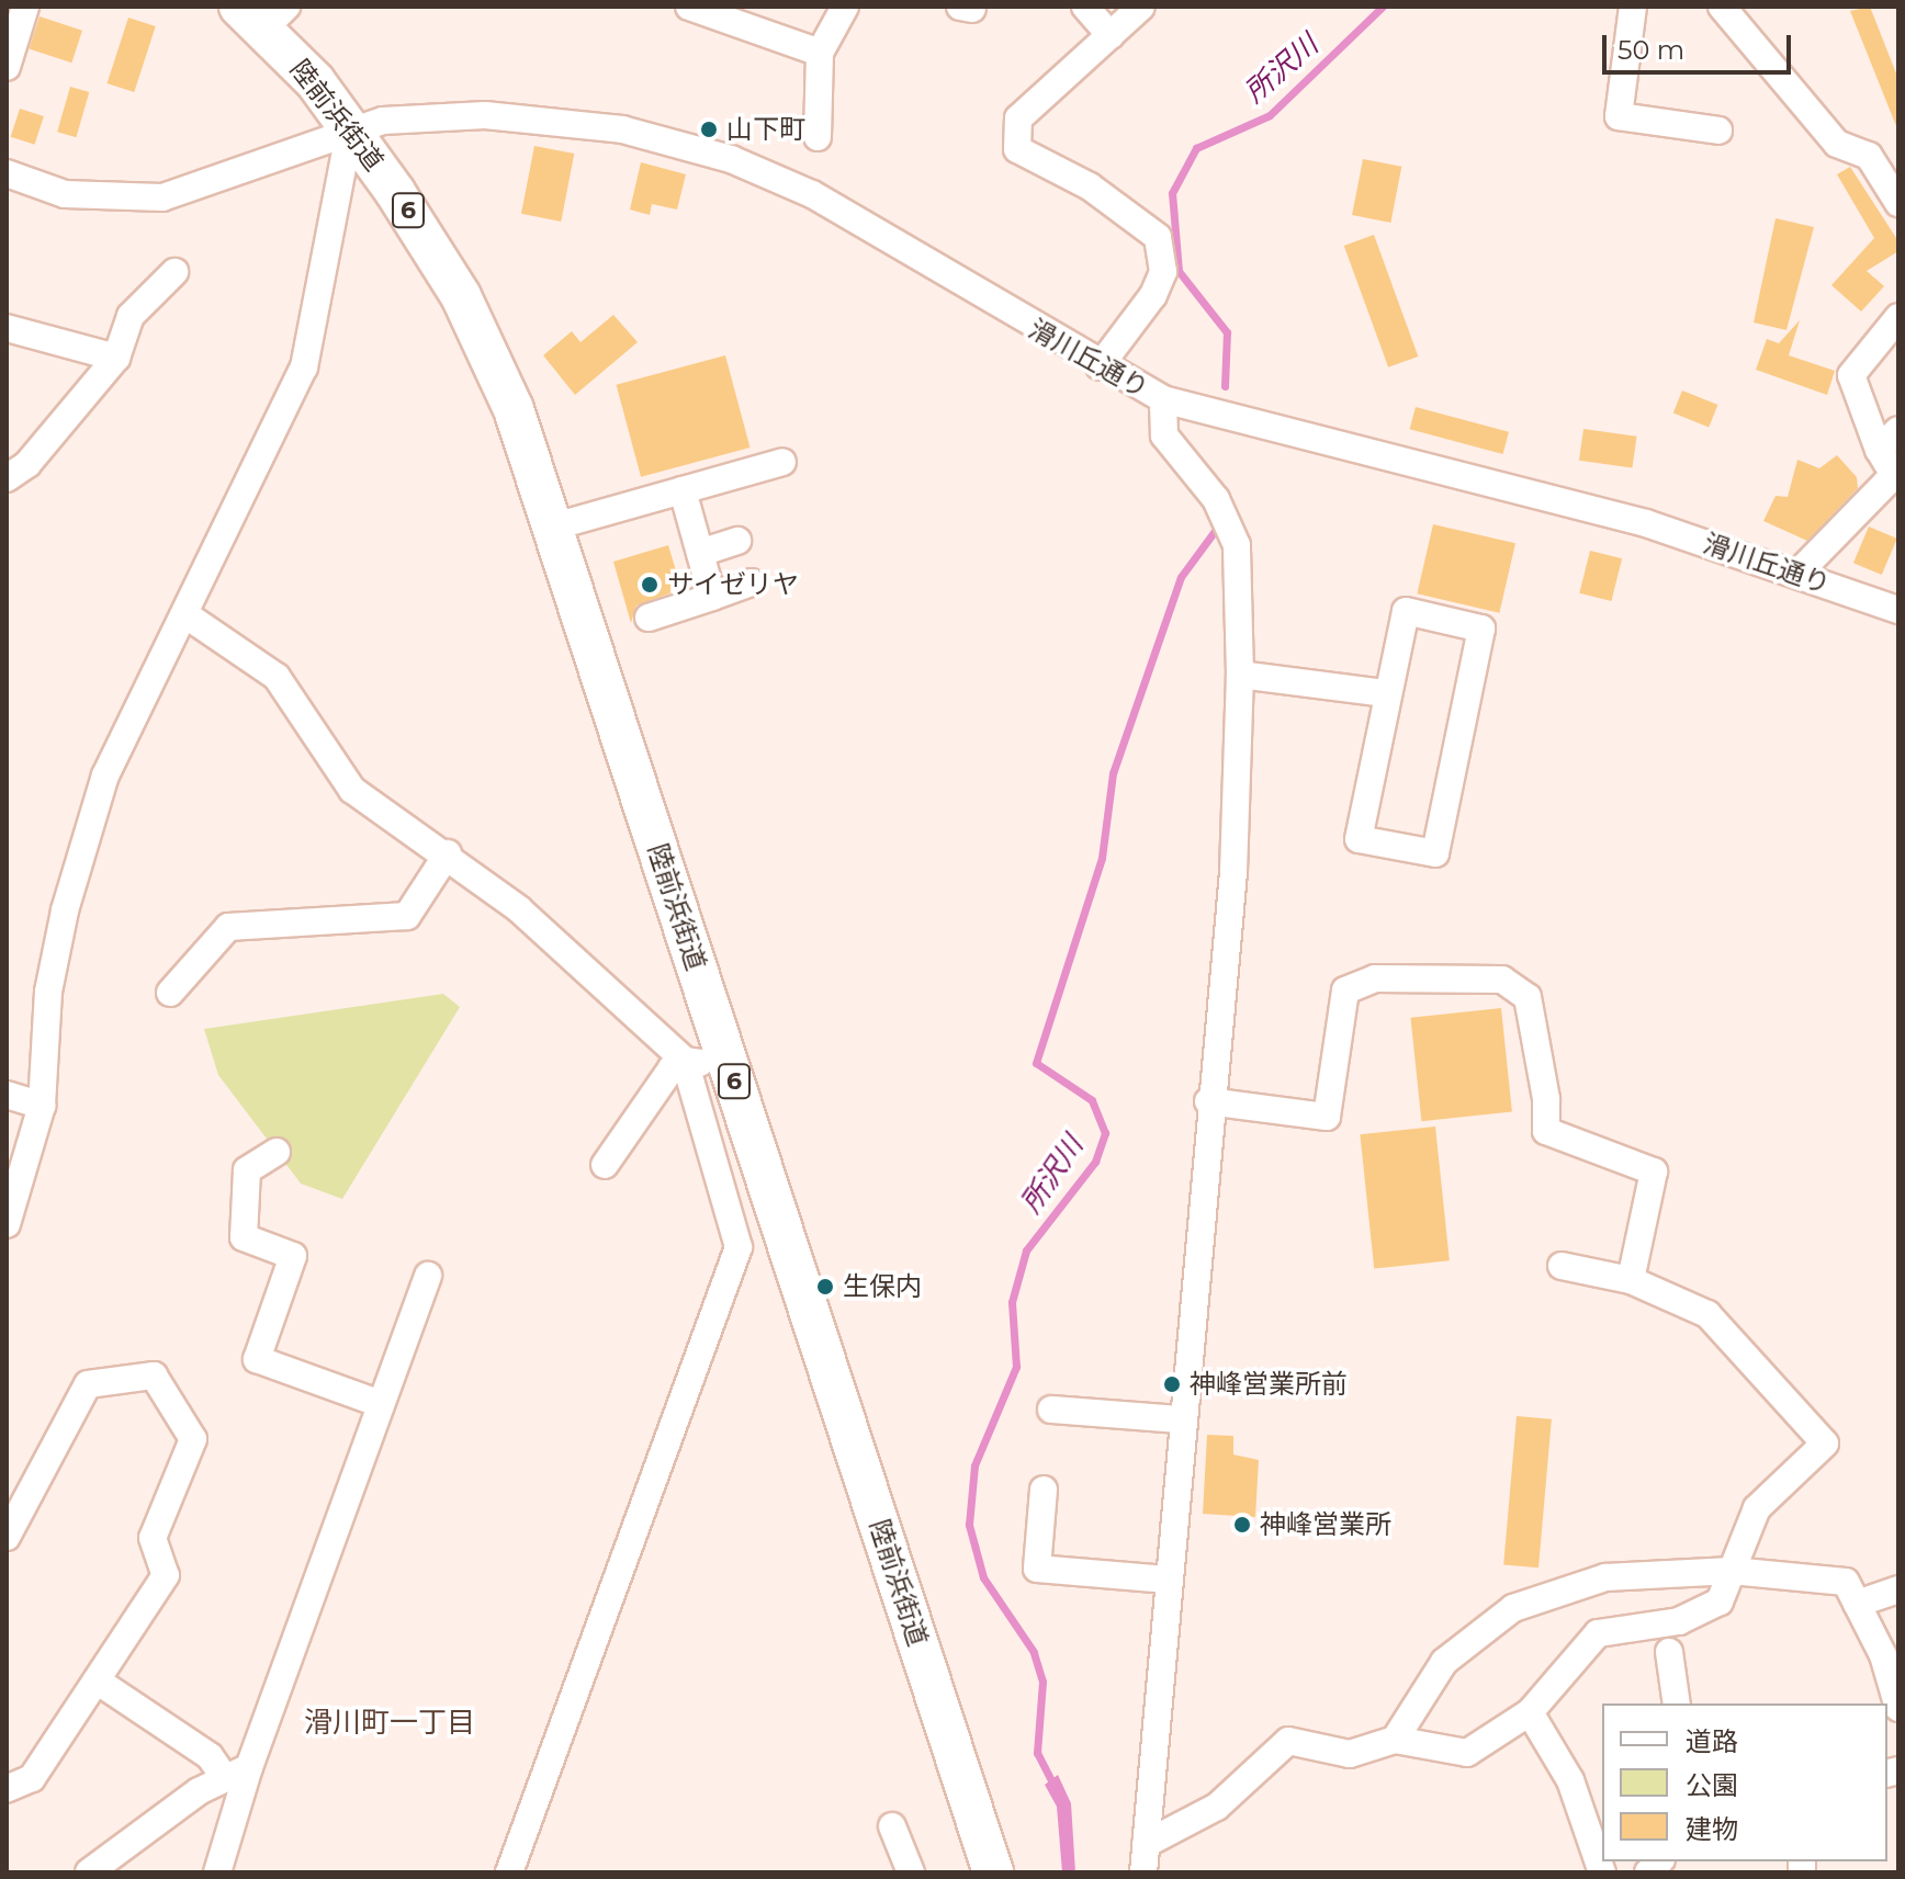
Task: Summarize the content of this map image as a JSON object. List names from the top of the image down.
{
  "streets": {
    "highway": ["陸前浜街道", "6"],
    "street": ["滑川丘通り"]
  },
  "crossings": [
    ["陸前浜街道", "滑川丘通り"]
  ],
  "districts": ["滑川町一丁目"],
  "water": ["所沢川"],
  "places": [
    "山下町",
    "サイゼリヤ",
    "生保内",
    "神峰営業所前",
    "神峰営業所"
  ],
  "legend": ["道路", "公園", "建物"],
  "scale_bar": "50 m"
}
